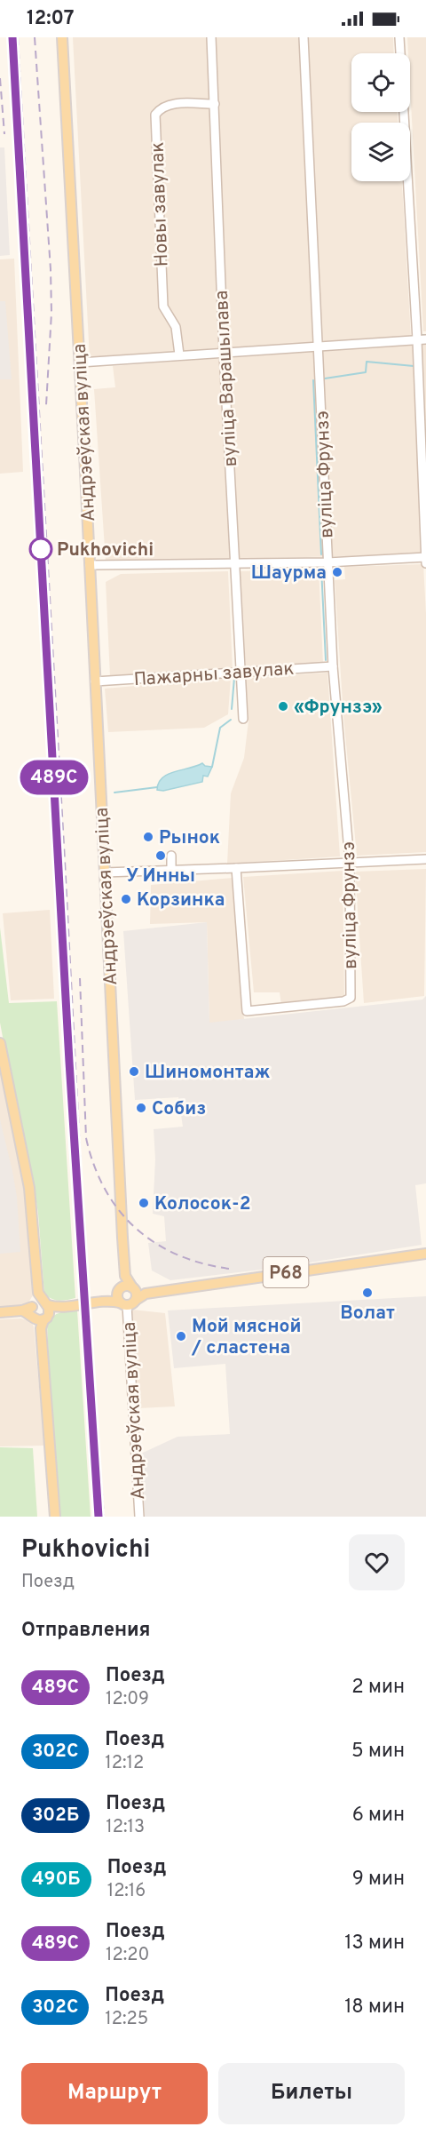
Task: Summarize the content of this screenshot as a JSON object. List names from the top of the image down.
{
  "streets": {
    "main road": ["Андрэеўская вуліца", "Р68"],
    "street": [
      "Новы завулак",
      "вуліца Варашылава",
      "вуліца Фрунзэ",
      "Пажарны завулак"
    ]
  },
  "crossings": [
    ["Новы завулак", "вуліца Варашылава"],
    ["вуліца Варашылава", "Пажарны завулак"],
    ["Андрэеўская вуліца", "Пажарны завулак"],
    ["Андрэеўская вуліца", "Р68"],
    ["вуліца Фрунзэ", "Пажарны завулак"]
  ],
  "places": [
    "Pukhovichi",
    "Шаурма",
    "«Фрунзэ»",
    "Рынок",
    "У Инны",
    "Корзинка",
    "Шиномонтаж",
    "Собиз",
    "Колосок-2",
    "Волат",
    "Мой мясной / сластена"
  ],
  "page": {
    "status": "12:07",
    "on_map": "489С",
    "heading": [
      ["Pukhovichi", "Поезд"],
      "Отправления"
    ],
    "list": [
      {
        "mark": "489С",
        "name": "Поезд",
        "note": "12:09",
        "value": "2 мин"
      },
      {
        "mark": "302С",
        "name": "Поезд",
        "note": "12:12",
        "value": "5 мин"
      },
      {
        "mark": "302Б",
        "name": "Поезд",
        "note": "12:13",
        "value": "6 мин"
      },
      {
        "mark": "490Б",
        "name": "Поезд",
        "note": "12:16",
        "value": "9 мин"
      },
      {
        "mark": "489С",
        "name": "Поезд",
        "note": "12:20",
        "value": "13 мин"
      },
      {
        "mark": "302С",
        "name": "Поезд",
        "note": "12:25",
        "value": "18 мин"
      }
    ],
    "buttons": ["Маршрут", "Билеты"]
  }
}
